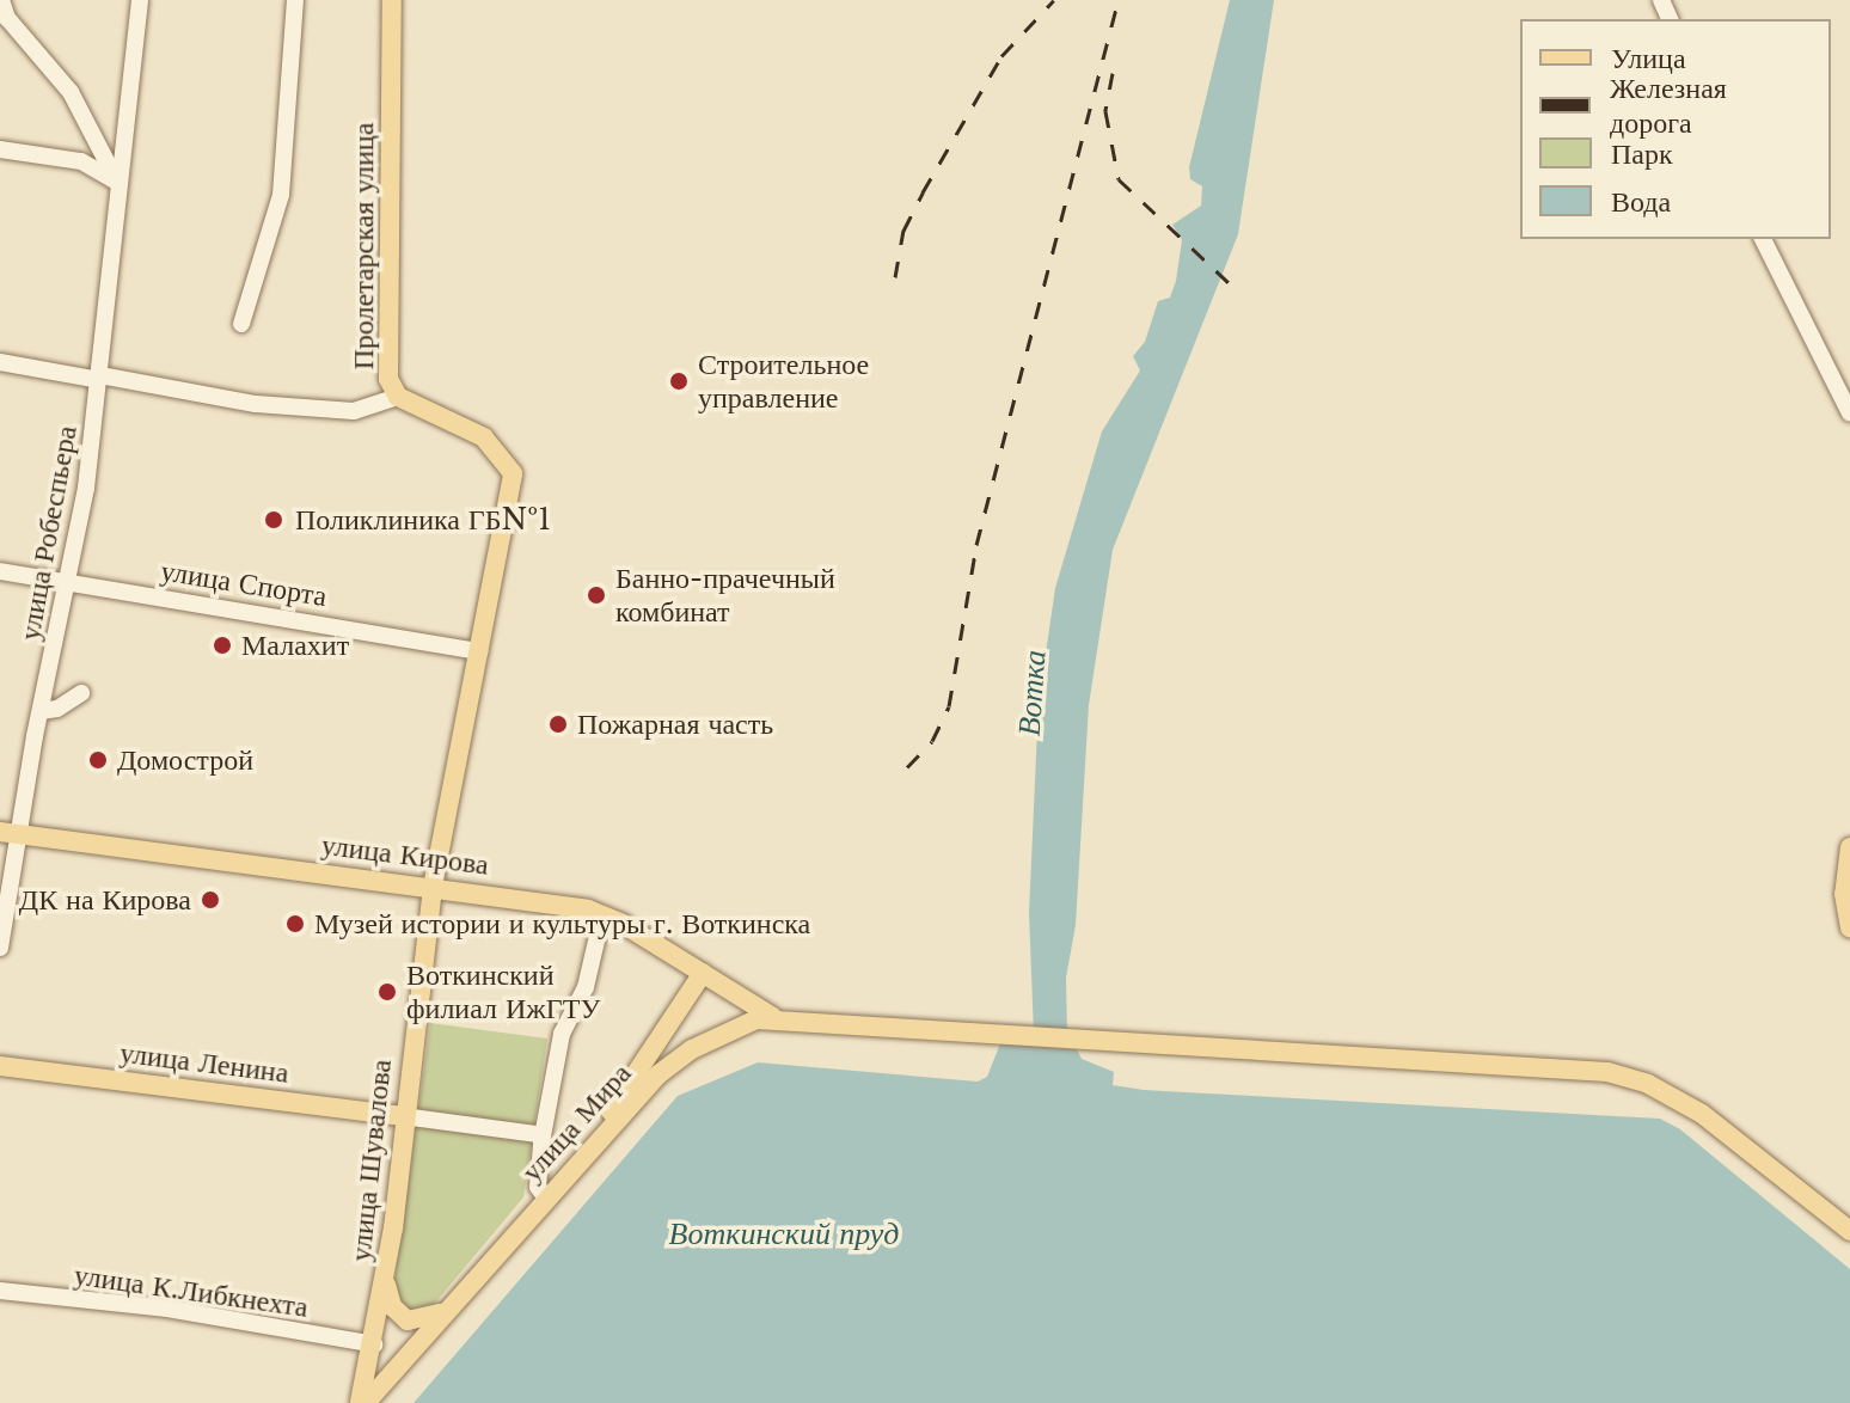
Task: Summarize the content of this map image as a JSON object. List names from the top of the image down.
{
  "streets": {
    "main road": [
      "Пролетарская улица",
      "улица Кирова",
      "улица Ленина",
      "улица Мира",
      "улица Шувалова"
    ],
    "street": ["улица Робеспьера", "улица Спорта", "улица К.Либкнехта"]
  },
  "crossings": [
    ["Пролетарская улица", "улица Спорта"],
    ["Пролетарская улица", "улица Шувалова"],
    ["улица Робеспьера", "улица Спорта"],
    ["улица Робеспьера", "улица Кирова"],
    ["улица Спорта", "улица Шувалова"],
    ["улица Кирова", "улица Мира"],
    ["улица Кирова", "улица Шувалова"],
    ["улица Ленина", "улица Шувалова"],
    ["улица Мира", "улица Шувалова"],
    ["улица Мира", "улица К.Либкнехта"]
  ],
  "water": ["Вотка", "Воткинский пруд"],
  "places": [
    "Строительное управление",
    "Поликлиника ГБ№1",
    "Банно-прачечный комбинат",
    "Малахит",
    "Пожарная часть",
    "Домострой",
    "ДК на Кирова",
    "Музей истории и культуры г. Воткинска",
    "Воткинский филиал ИжГТУ"
  ],
  "legend": [
    "Улица",
    "Железная дорога",
    "Парк",
    "Вода"
  ]
}
